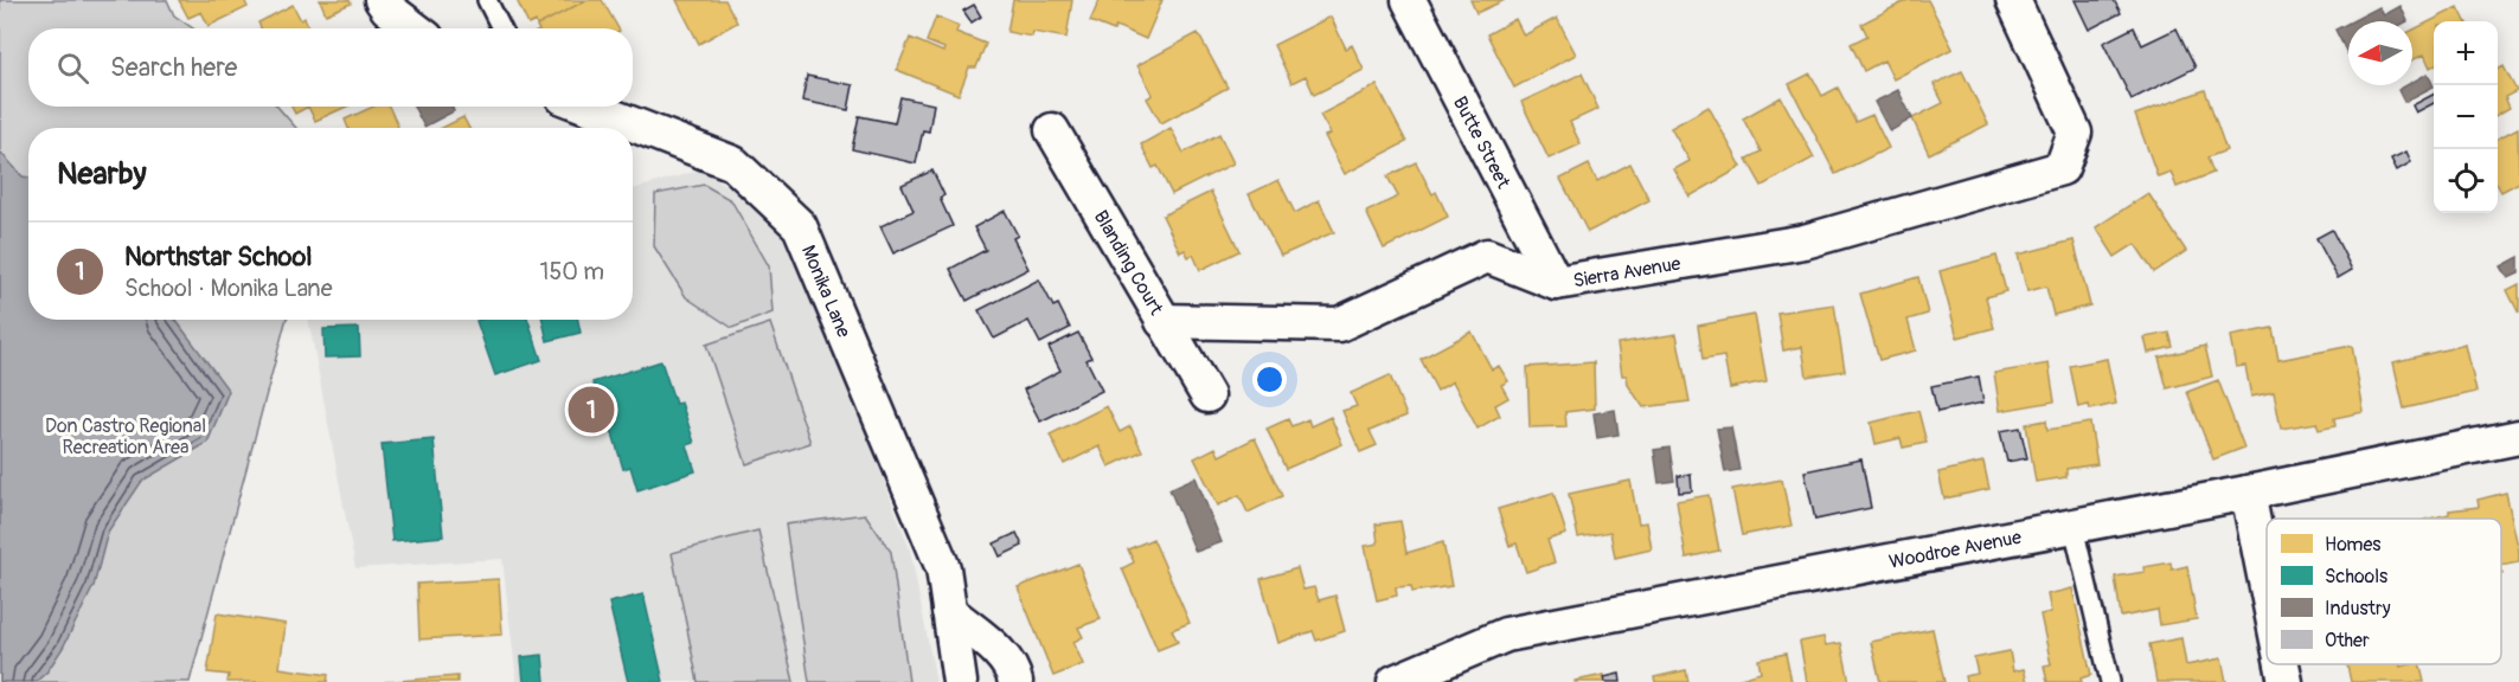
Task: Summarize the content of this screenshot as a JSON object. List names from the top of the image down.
{
  "streets": {
    "street": [
      "Butte Street",
      "Blanding Court",
      "Sierra Avenue",
      "Monika Lane",
      "Woodroe Avenue"
    ]
  },
  "crossings": [
    ["Butte Street", "Sierra Avenue"],
    ["Blanding Court", "Sierra Avenue"]
  ],
  "parks": ["Don Castro Regional Recreation Area"],
  "legend": [
    "Homes",
    "Schools",
    "Industry",
    "Other"
  ],
  "north": "left",
  "page": {
    "map_buttons": ["+", "−"],
    "search": "Search here",
    "heading": "Nearby",
    "list": [
      {
        "mark": "1",
        "name": "Northstar School",
        "note": "School · Monika Lane",
        "value": "150 m"
      }
    ],
    "pins": "1"
  }
}
